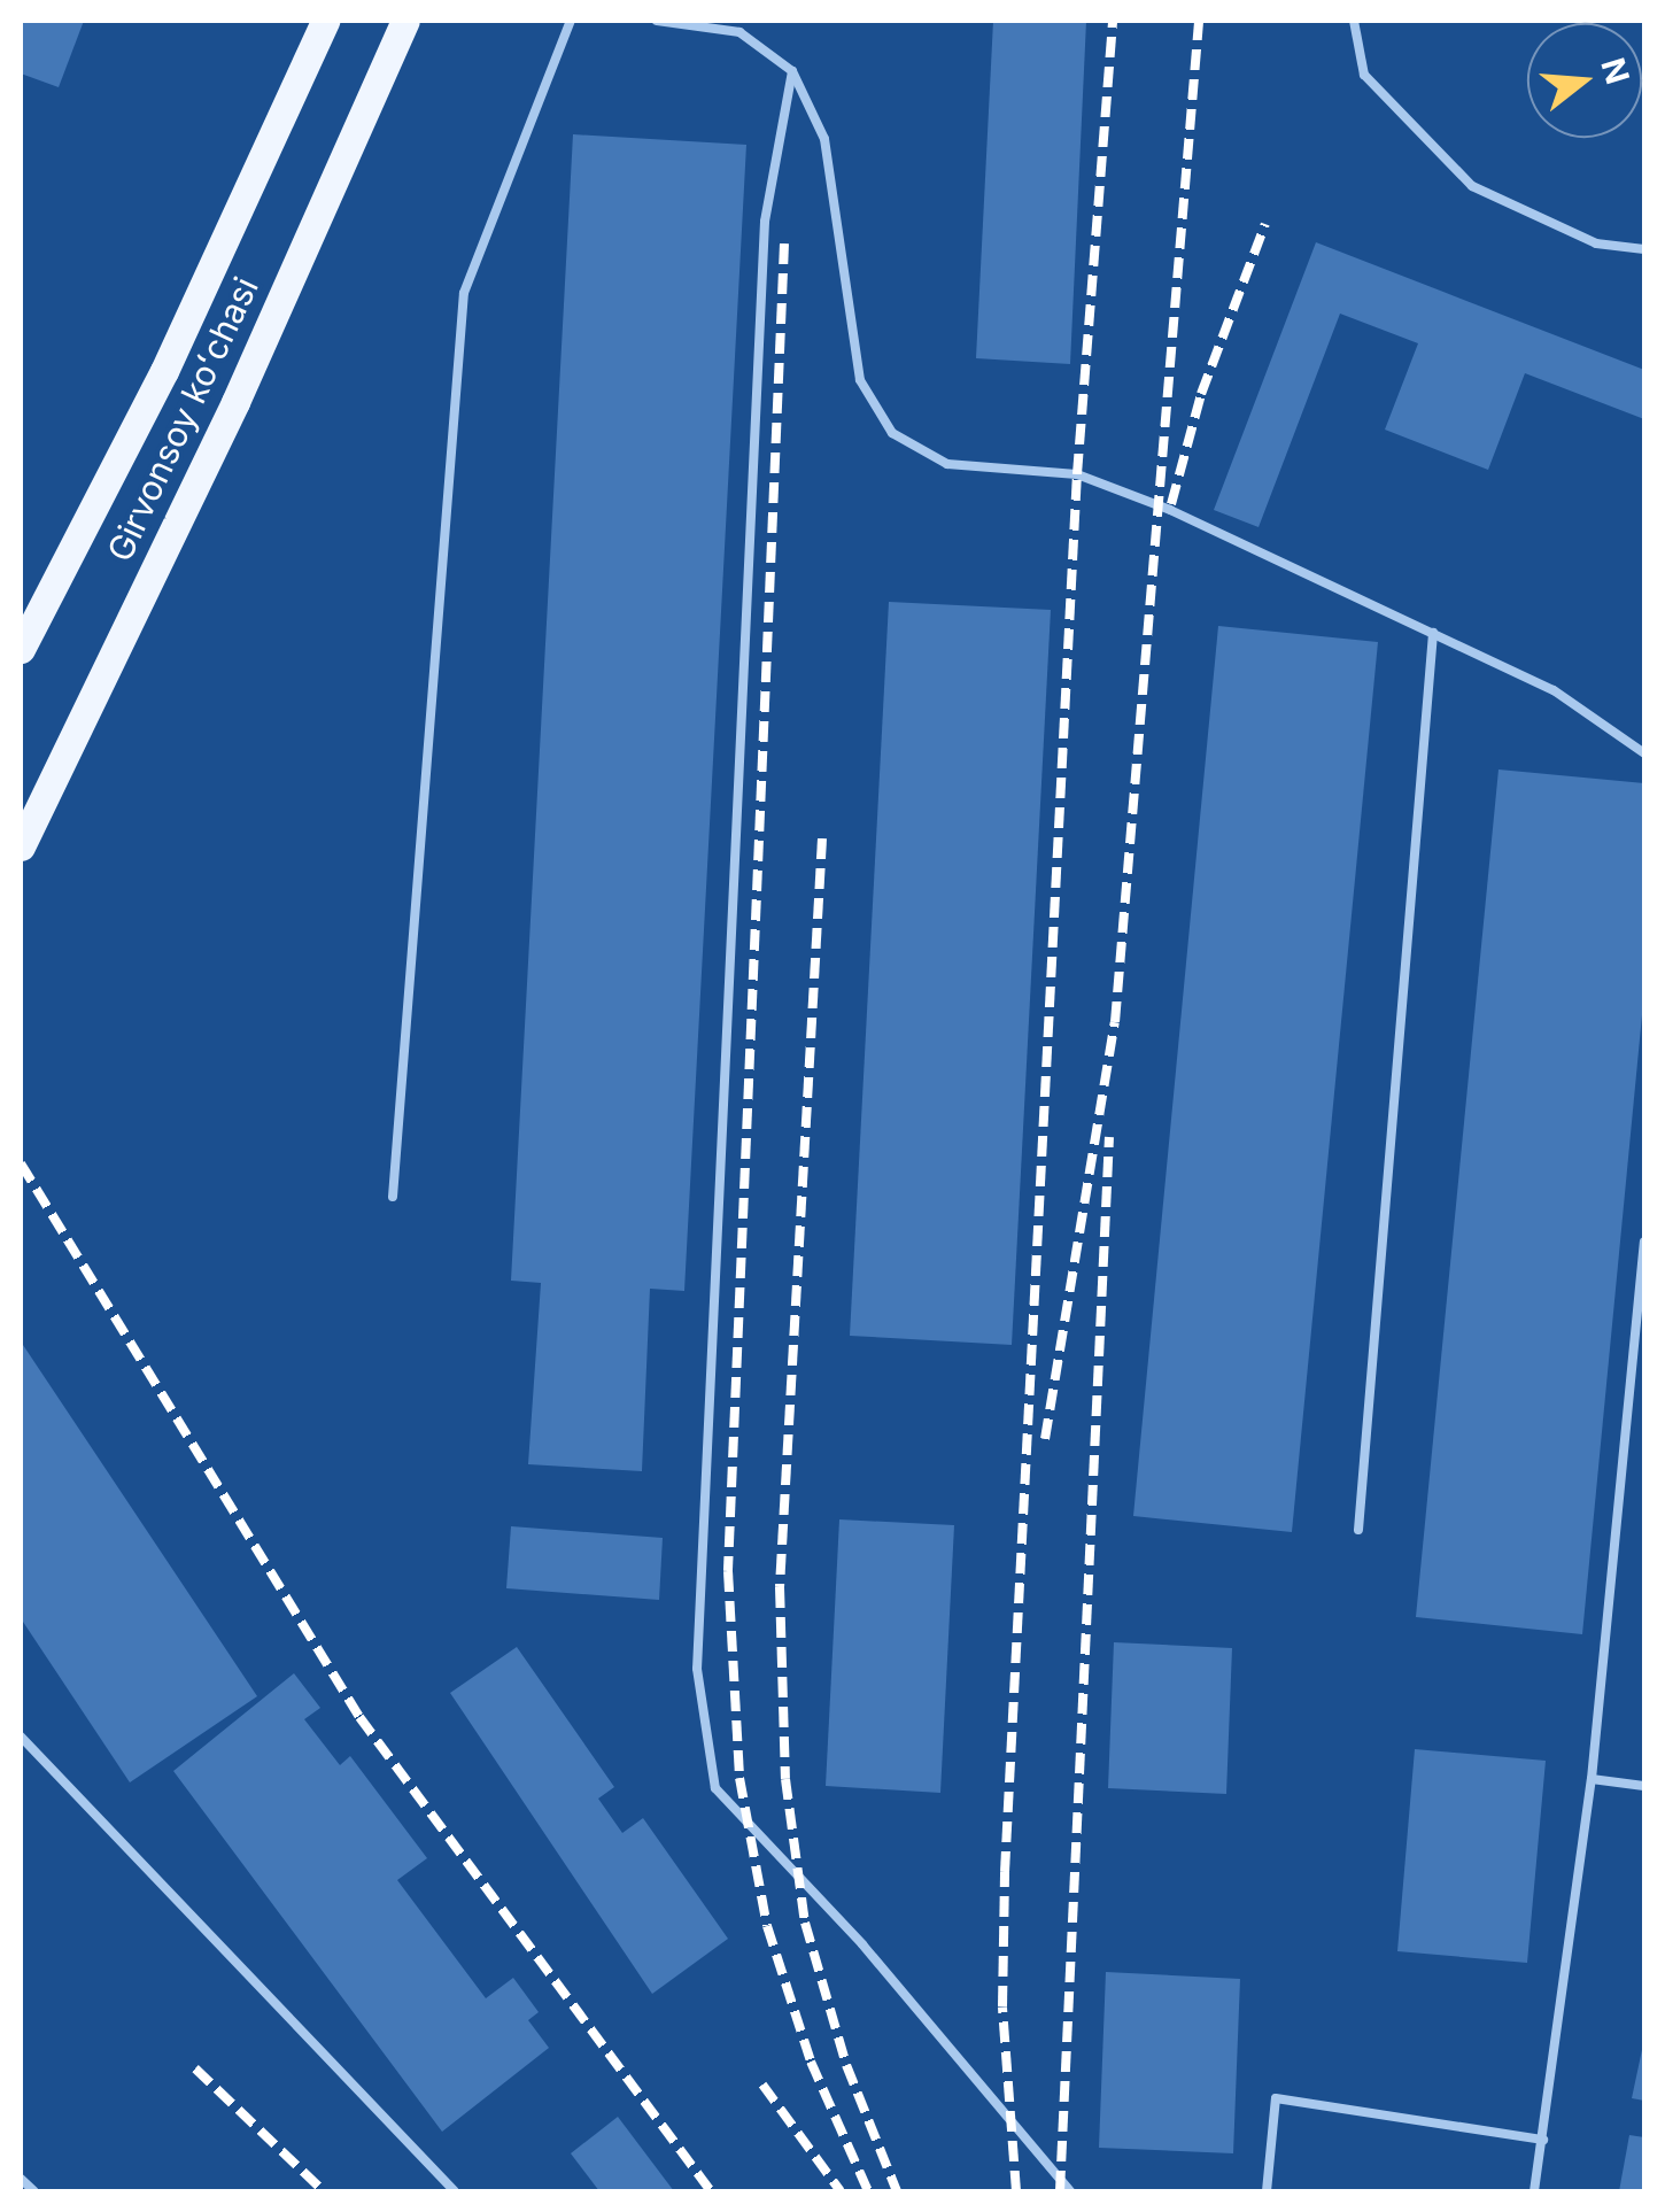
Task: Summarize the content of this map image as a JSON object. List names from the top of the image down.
{
  "streets": {
    "main road": ["Girvonsoy koʻchasi"]
  },
  "north": "right"
}
